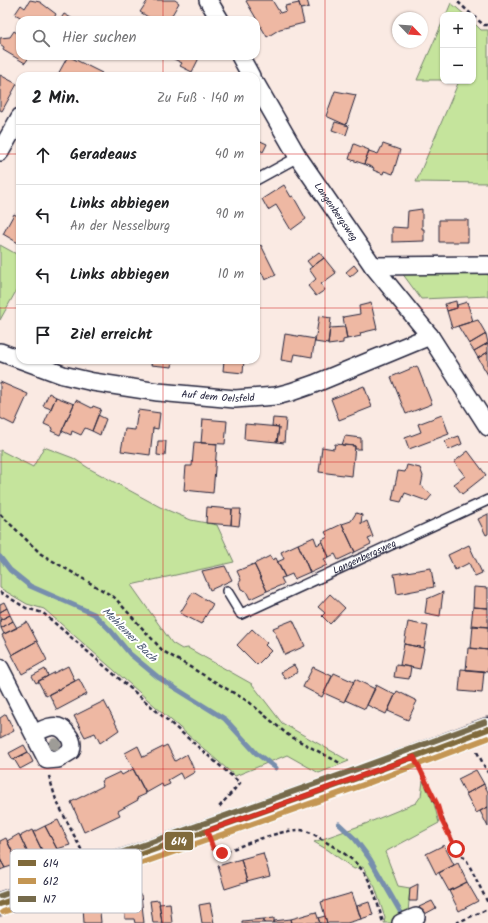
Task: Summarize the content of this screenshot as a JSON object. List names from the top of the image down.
{
  "streets": {
    "street": ["Langenbergsweg", "Auf dem Oelsfeld"]
  },
  "crossings": [
    ["Langenbergsweg", "Auf dem Oelsfeld"]
  ],
  "water": ["Mehlemer Bach"],
  "lines": ["transit line N7", "transit line 614", "transit line 612"],
  "legend": ["614", "612", "N7"],
  "north": "bottom right",
  "page": {
    "map_buttons": ["+", "−"],
    "search": "Hier suchen",
    "heading": ["2 Min.", "Zu Fuß · 140 m"],
    "list": [
      ["Geradeaus", "40 m"],
      ["Links abbiegen", "An der Nesselburg", "90 m"],
      ["Links abbiegen", "10 m"],
      "Ziel erreicht"
    ]
  }
}
